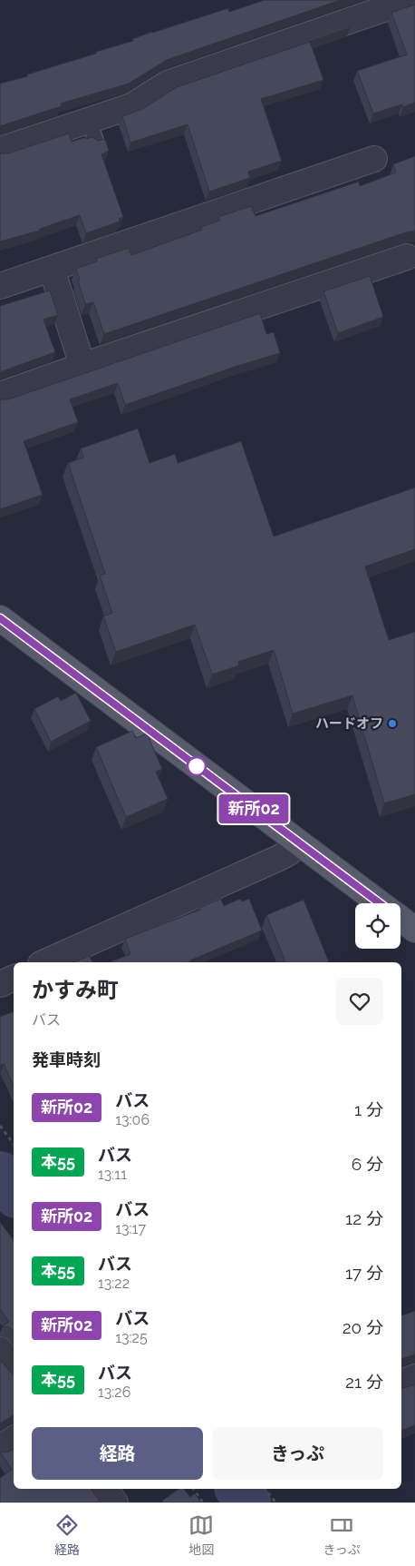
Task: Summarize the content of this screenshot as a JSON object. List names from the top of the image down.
{
  "places": ["ハードオフ"],
  "lines": ["bus line 新所02"],
  "page": {
    "on_map": "新所02",
    "heading": [
      ["かすみ町", "バス"],
      "発車時刻"
    ],
    "list": [
      {
        "mark": "新所02",
        "name": "バス",
        "note": "13:06",
        "value": "1 分"
      },
      {
        "mark": "本55",
        "name": "バス",
        "note": "13:11",
        "value": "6 分"
      },
      {
        "mark": "新所02",
        "name": "バス",
        "note": "13:17",
        "value": "12 分"
      },
      {
        "mark": "本55",
        "name": "バス",
        "note": "13:22",
        "value": "17 分"
      },
      {
        "mark": "新所02",
        "name": "バス",
        "note": "13:25",
        "value": "20 分"
      },
      {
        "mark": "本55",
        "name": "バス",
        "note": "13:26",
        "value": "21 分"
      }
    ],
    "buttons": ["経路", "きっぷ"],
    "tabs": ["経路", "地図", "きっぷ"]
  }
}
